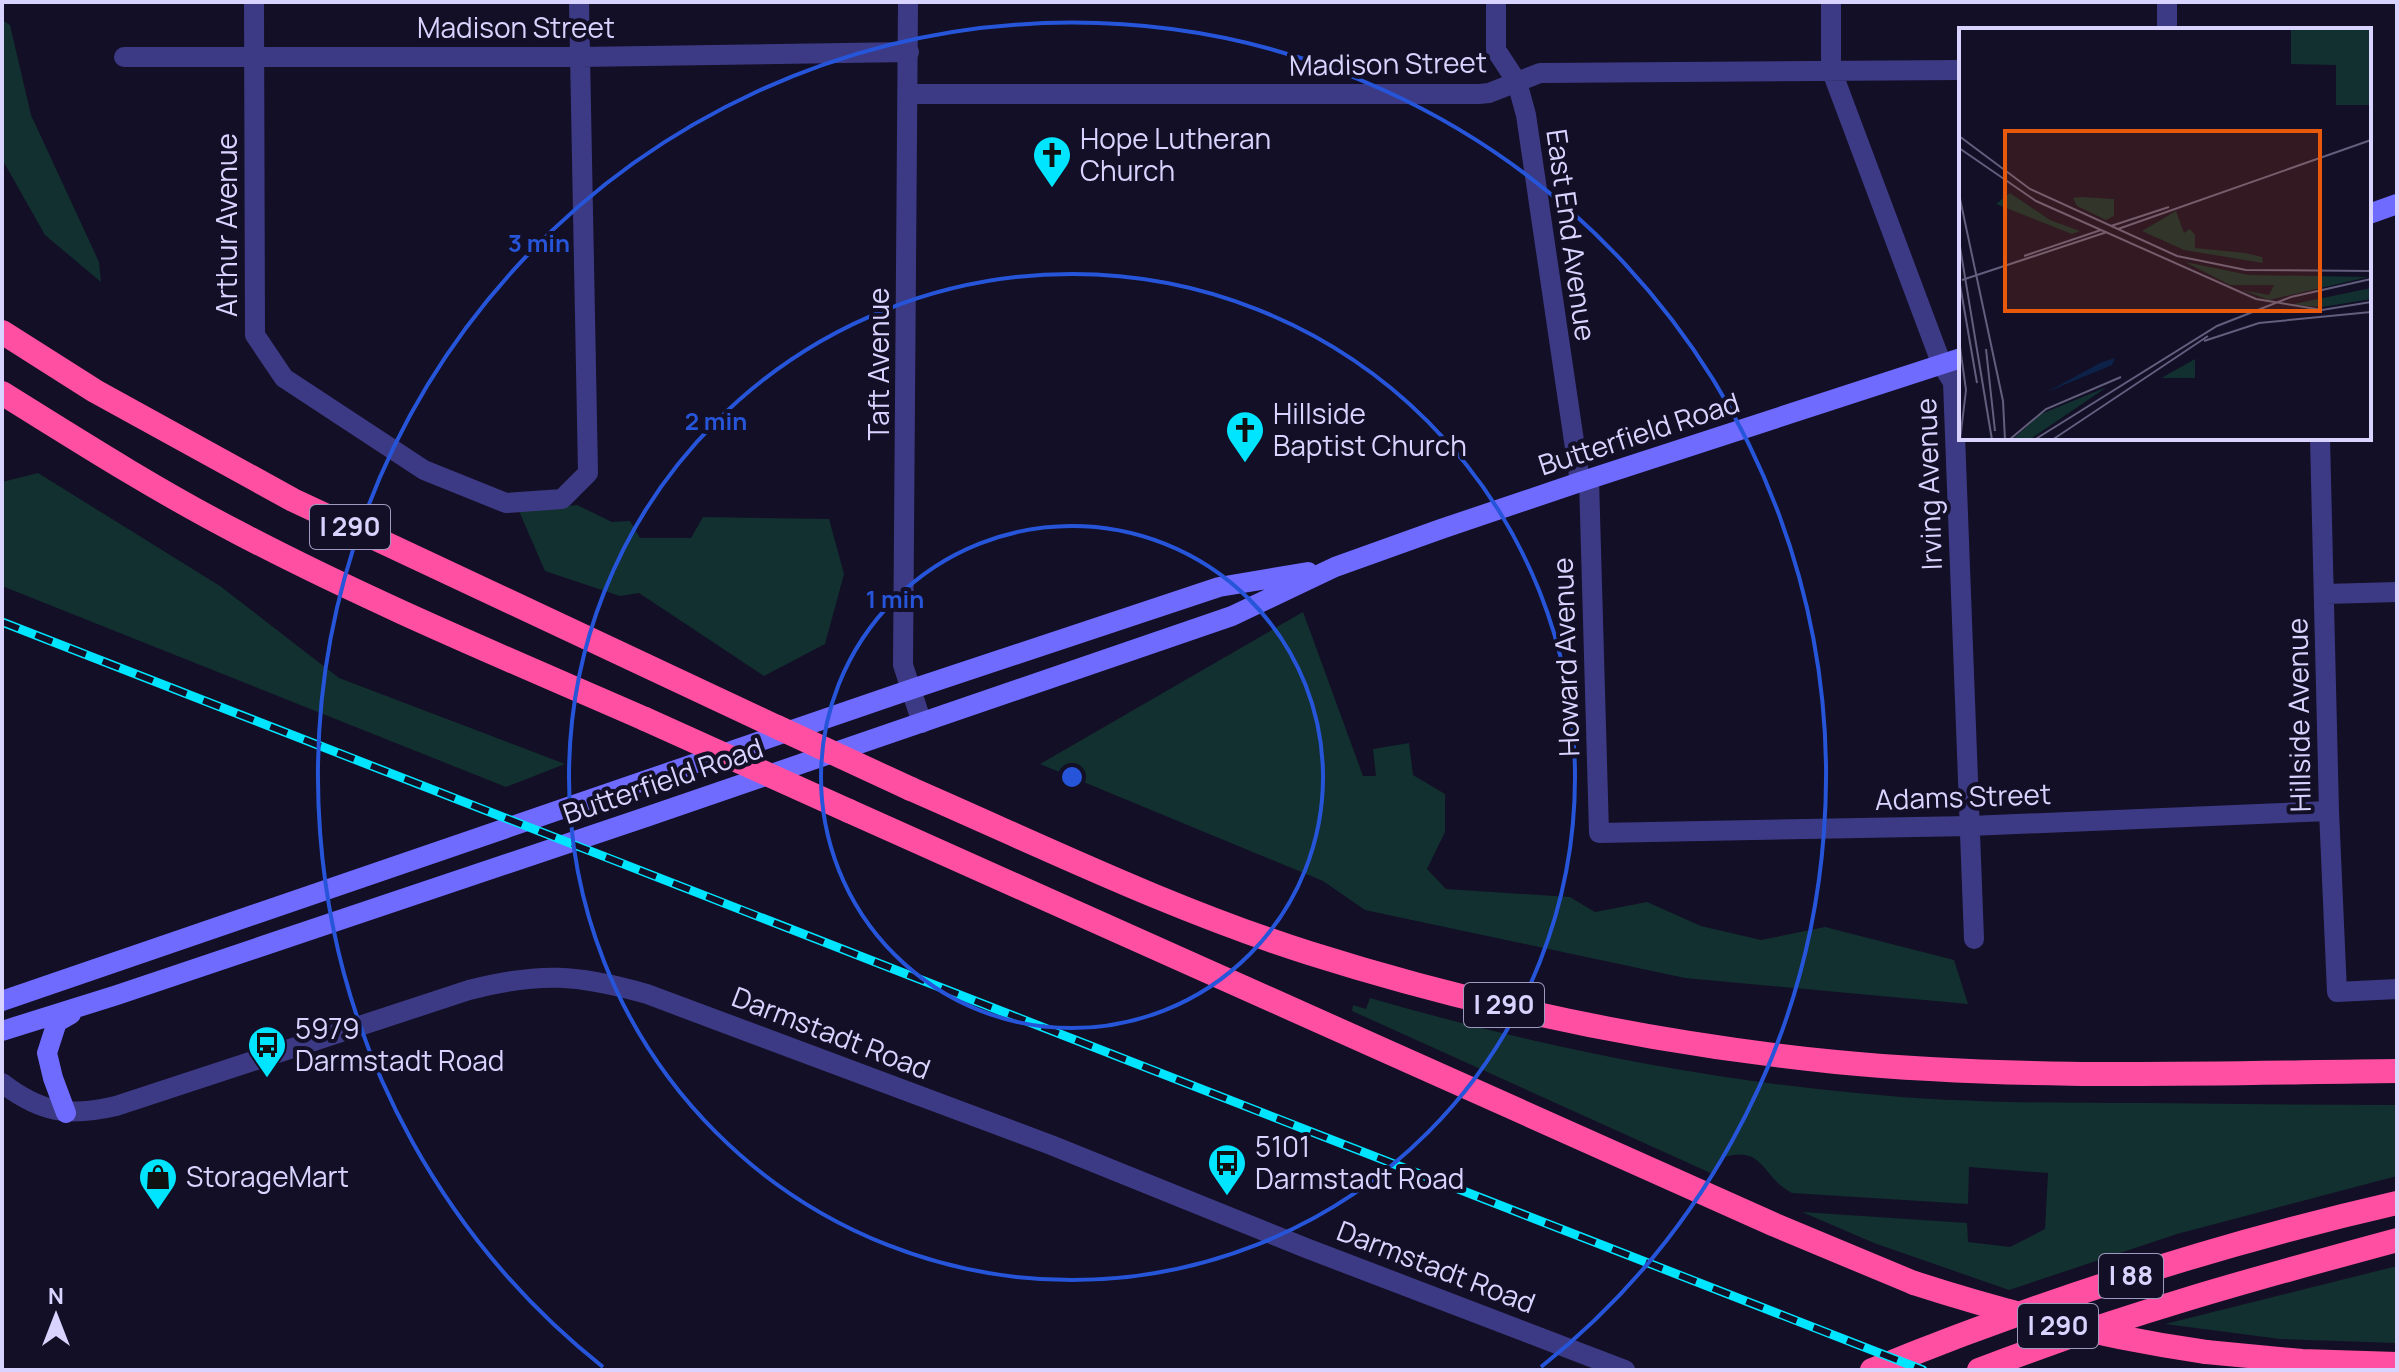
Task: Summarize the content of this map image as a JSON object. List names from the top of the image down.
{
  "streets": {
    "highway": ["I 290", "I 88"],
    "main road": ["Butterfield Road"],
    "street": [
      "Madison Street",
      "Arthur Avenue",
      "East End Avenue",
      "Taft Avenue",
      "Irving Avenue",
      "Howard Avenue",
      "Hillside Avenue",
      "Adams Street",
      "Darmstadt Road"
    ]
  },
  "crossings": [
    ["Madison Street", "Arthur Avenue"],
    ["Madison Street", "East End Avenue"],
    ["Madison Street", "Taft Avenue"],
    ["Madison Street", "Irving Avenue"],
    ["East End Avenue", "Butterfield Road"],
    ["East End Avenue", "Howard Avenue"],
    ["Taft Avenue", "Butterfield Road"],
    ["Butterfield Road", "Irving Avenue"],
    ["Butterfield Road", "Howard Avenue"],
    ["Irving Avenue", "Adams Street"],
    ["Howard Avenue", "Adams Street"],
    ["Hillside Avenue", "Adams Street"]
  ],
  "places": {
    "church": ["Hope Lutheran Church", "Hillside Baptist Church"],
    "bus stop": ["5979 Darmstadt Road", "5101 Darmstadt Road"],
    "shop": ["StorageMart"]
  },
  "north": "top",
  "rings": ["3 min", "2 min", "1 min"]
}
